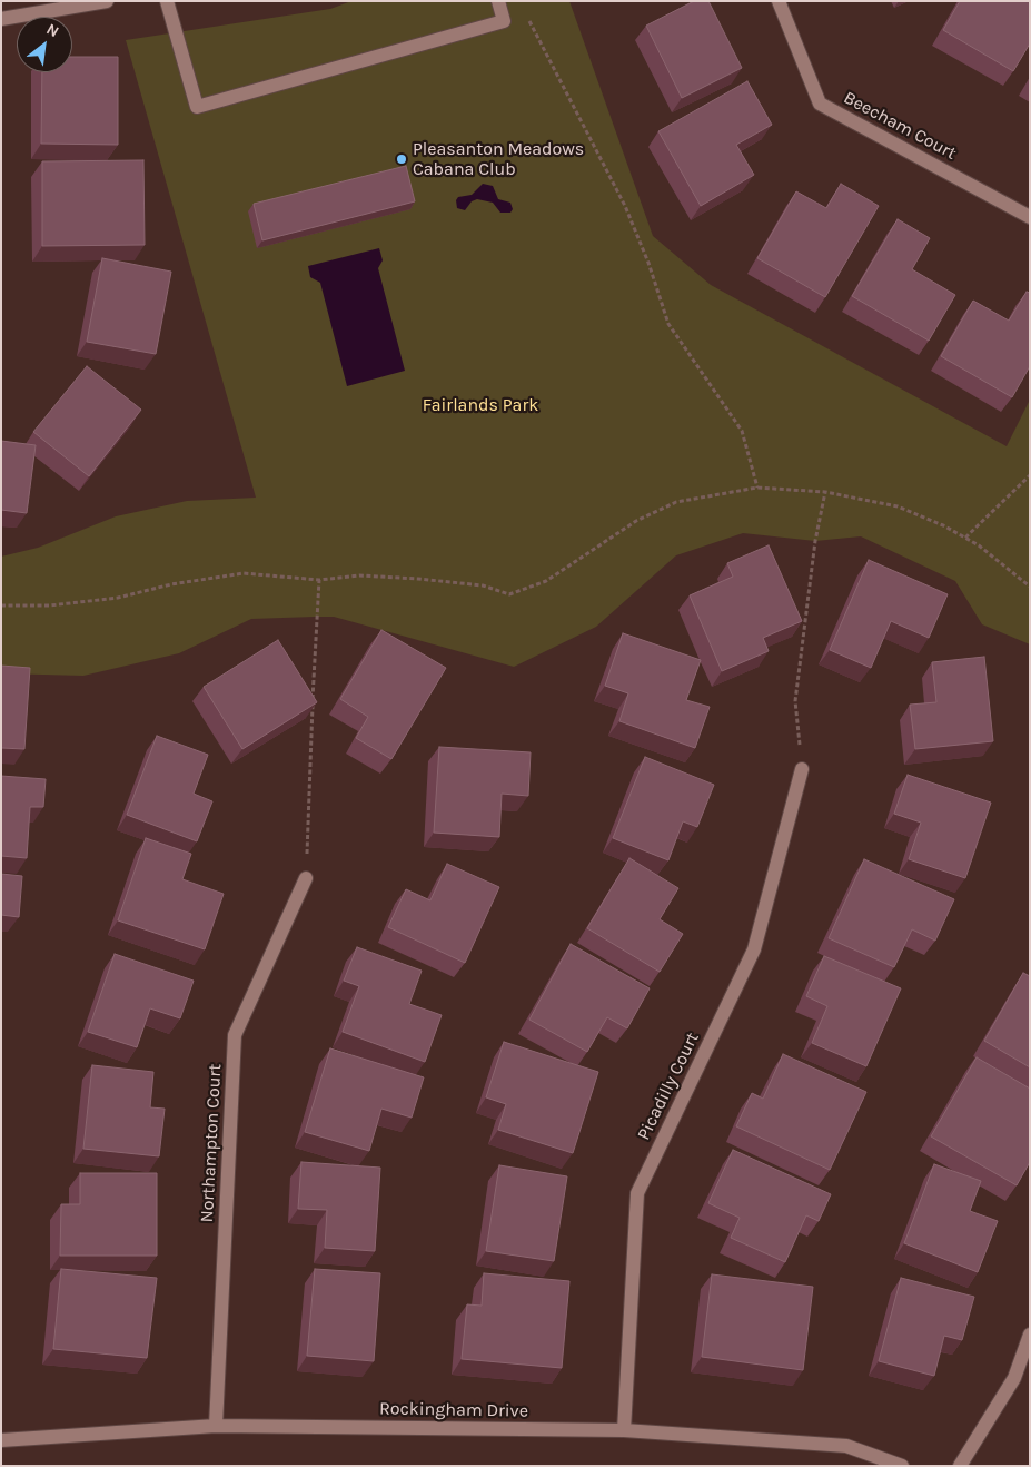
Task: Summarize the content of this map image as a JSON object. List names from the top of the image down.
{
  "streets": {
    "street": [
      "Beecham Court",
      "Picadilly Court",
      "Northampton Court",
      "Rockingham Drive"
    ]
  },
  "crossings": [
    ["Picadilly Court", "Rockingham Drive"],
    ["Northampton Court", "Rockingham Drive"]
  ],
  "parks": ["Fairlands Park"],
  "places": ["Pleasanton Meadows Cabana Club"],
  "north": "top right"
}
